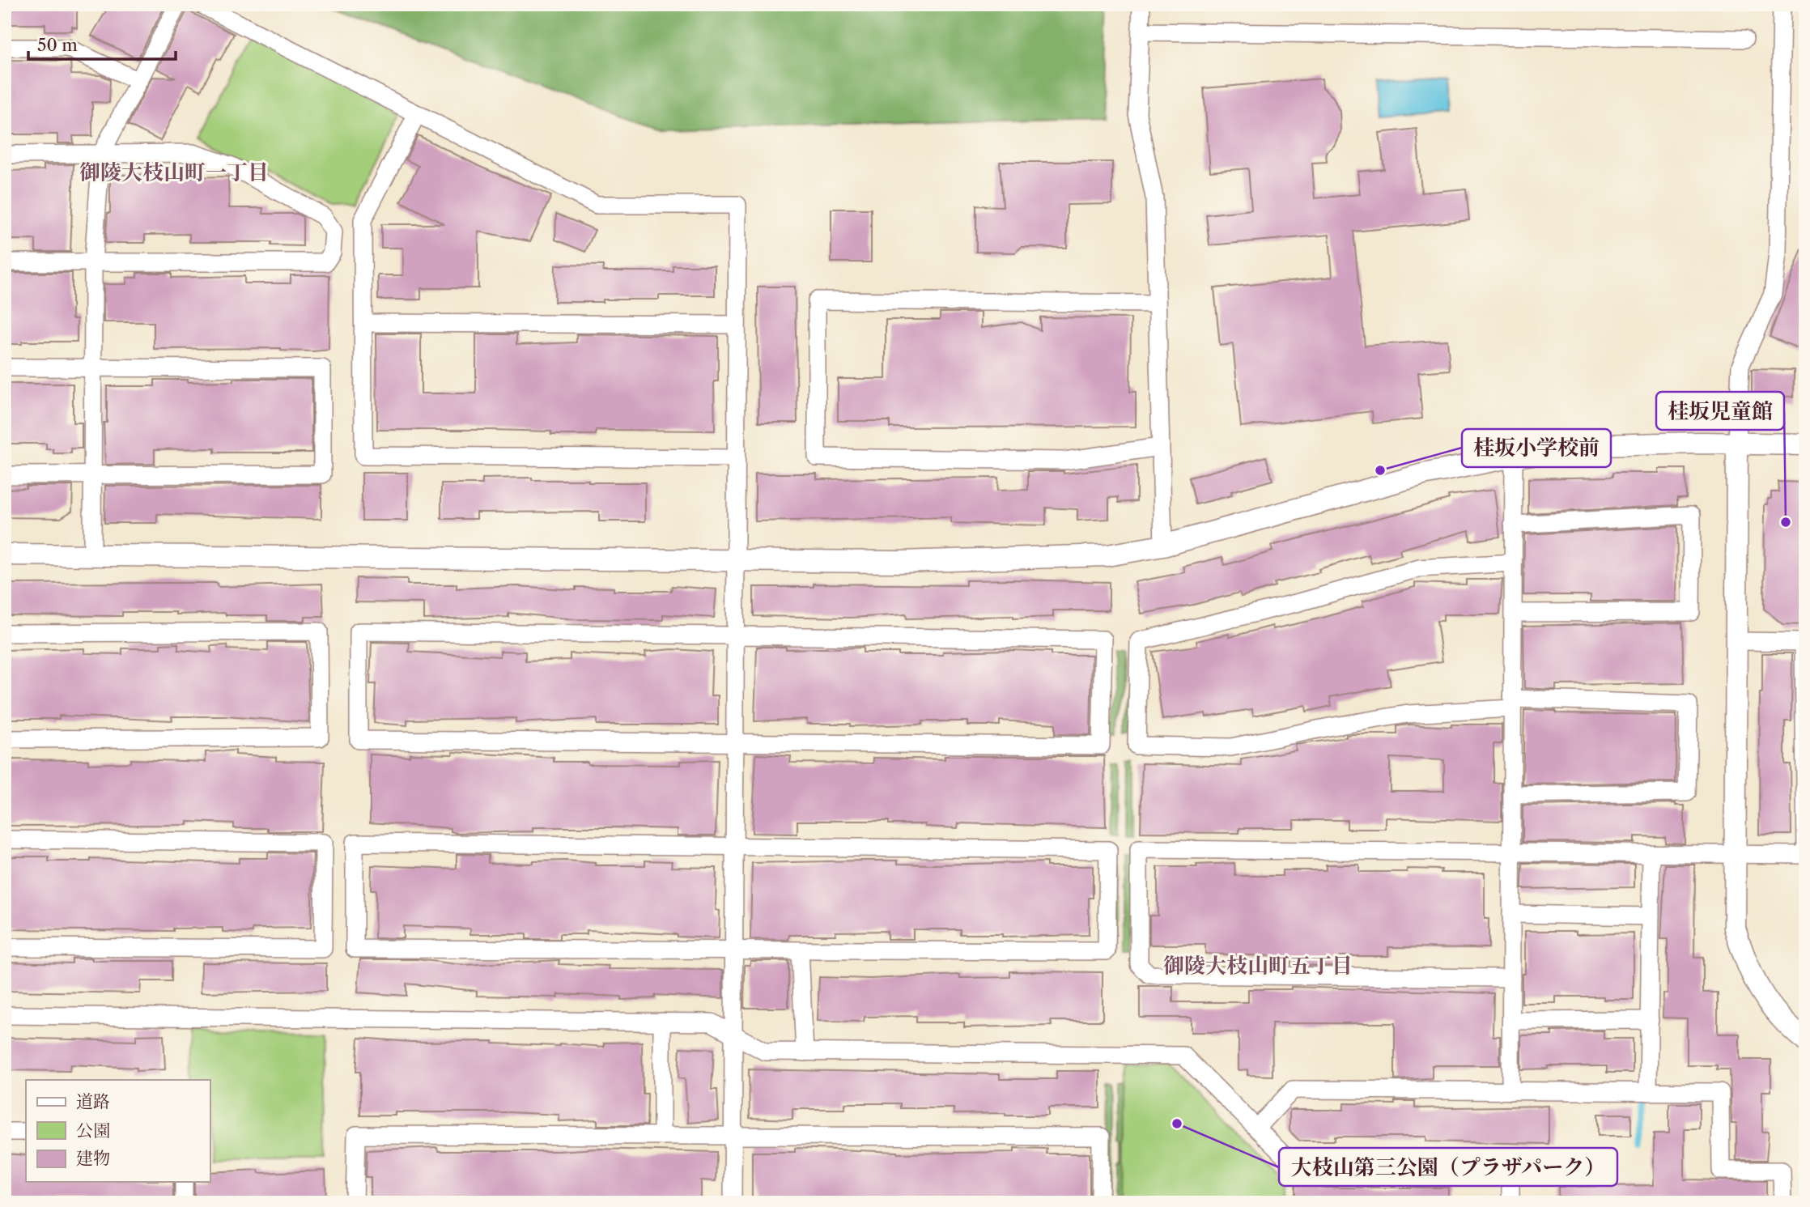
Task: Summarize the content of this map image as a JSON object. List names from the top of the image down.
{
  "districts": ["御陵大枝山町一丁目", "御陵大枝山町五丁目"],
  "places": ["桂坂小学校前", "桂坂児童館", "大枝山第三公園（プラザパーク）"],
  "legend": ["道路", "公園", "建物"],
  "scale_bar": "50 m"
}
